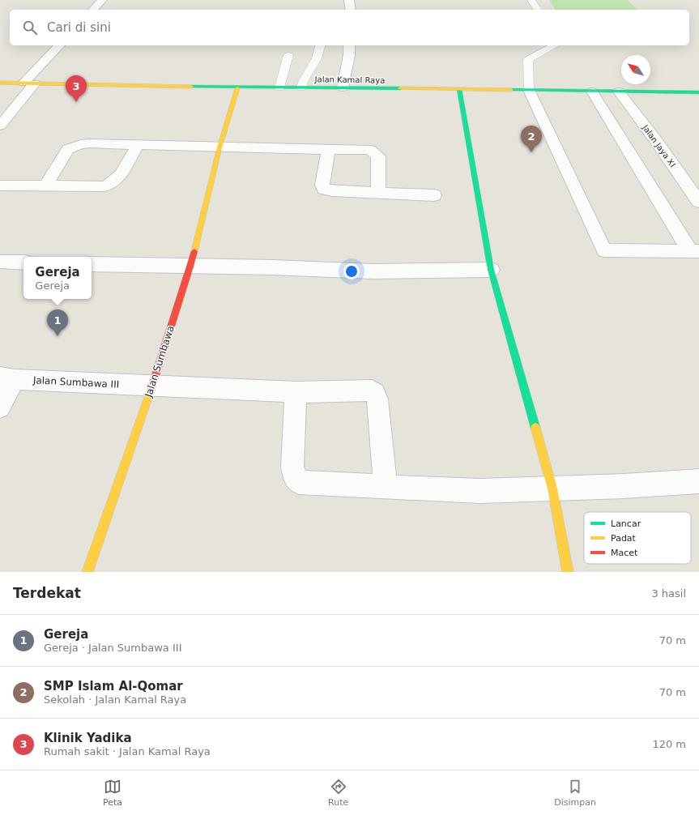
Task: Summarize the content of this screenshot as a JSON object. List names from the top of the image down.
{
  "streets": {
    "street": [
      "Jalan Kamal Raya",
      "Jalan Jaya XI",
      "Jalan Sumbawa",
      "Jalan Sumbawa III"
    ]
  },
  "crossings": [
    ["Jalan Kamal Raya", "Jalan Jaya XI"],
    ["Jalan Kamal Raya", "Jalan Sumbawa"],
    ["Jalan Sumbawa", "Jalan Sumbawa III"]
  ],
  "legend": ["Lancar", "Padat", "Macet"],
  "north": "top left",
  "page": {
    "search": "Cari di sini",
    "pins": ["3", "2", "1"],
    "popup": ["Gereja", "Gereja"],
    "heading": ["Terdekat", "3 hasil"],
    "list": [
      {
        "mark": "1",
        "name": "Gereja",
        "note": "Gereja · Jalan Sumbawa III",
        "value": "70 m"
      },
      {
        "mark": "2",
        "name": "SMP Islam Al-Qomar",
        "note": "Sekolah · Jalan Kamal Raya",
        "value": "70 m"
      },
      {
        "mark": "3",
        "name": "Klinik Yadika",
        "note": "Rumah sakit · Jalan Kamal Raya",
        "value": "120 m"
      }
    ],
    "nav": ["Peta", "Rute", "Disimpan"]
  }
}
